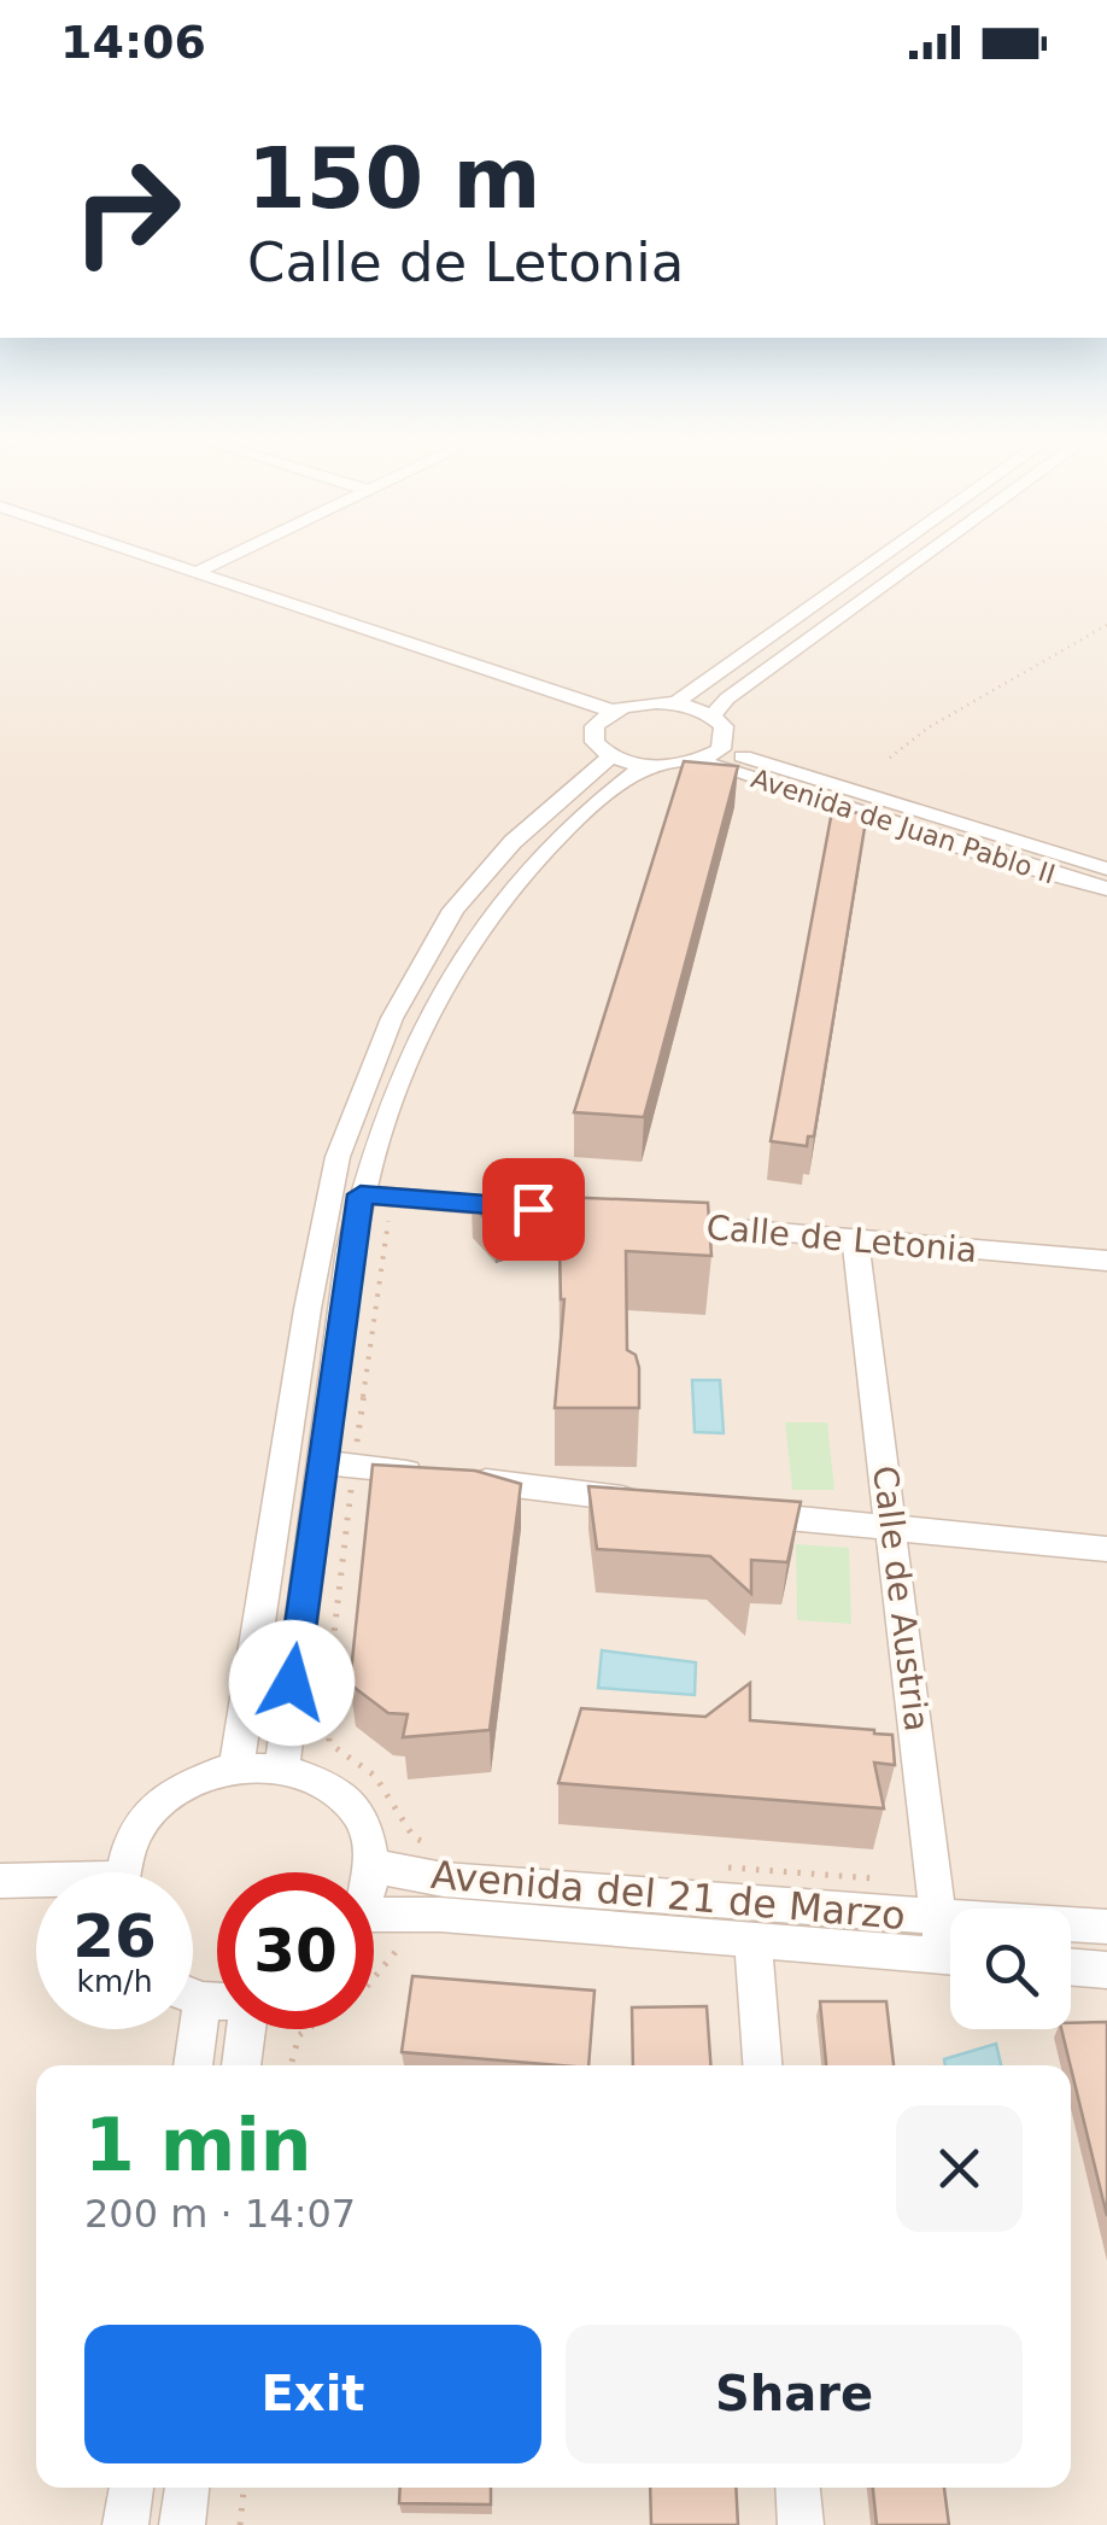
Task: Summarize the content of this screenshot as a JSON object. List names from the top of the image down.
{
  "streets": {
    "street": [
      "Avenida de Juan Pablo II",
      "Calle de Letonia",
      "Calle de Austria",
      "Avenida del 21 de Marzo"
    ]
  },
  "crossings": [
    ["Calle de Letonia", "Calle de Austria"],
    ["Calle de Austria", "Avenida del 21 de Marzo"]
  ],
  "page": {
    "status": "14:06",
    "turn": ["150 m", "Calle de Letonia"],
    "speed": "26 km/h",
    "limit": "30",
    "heading": ["1 min", "200 m · 14:07"],
    "buttons": ["Exit", "Share"]
  }
}
